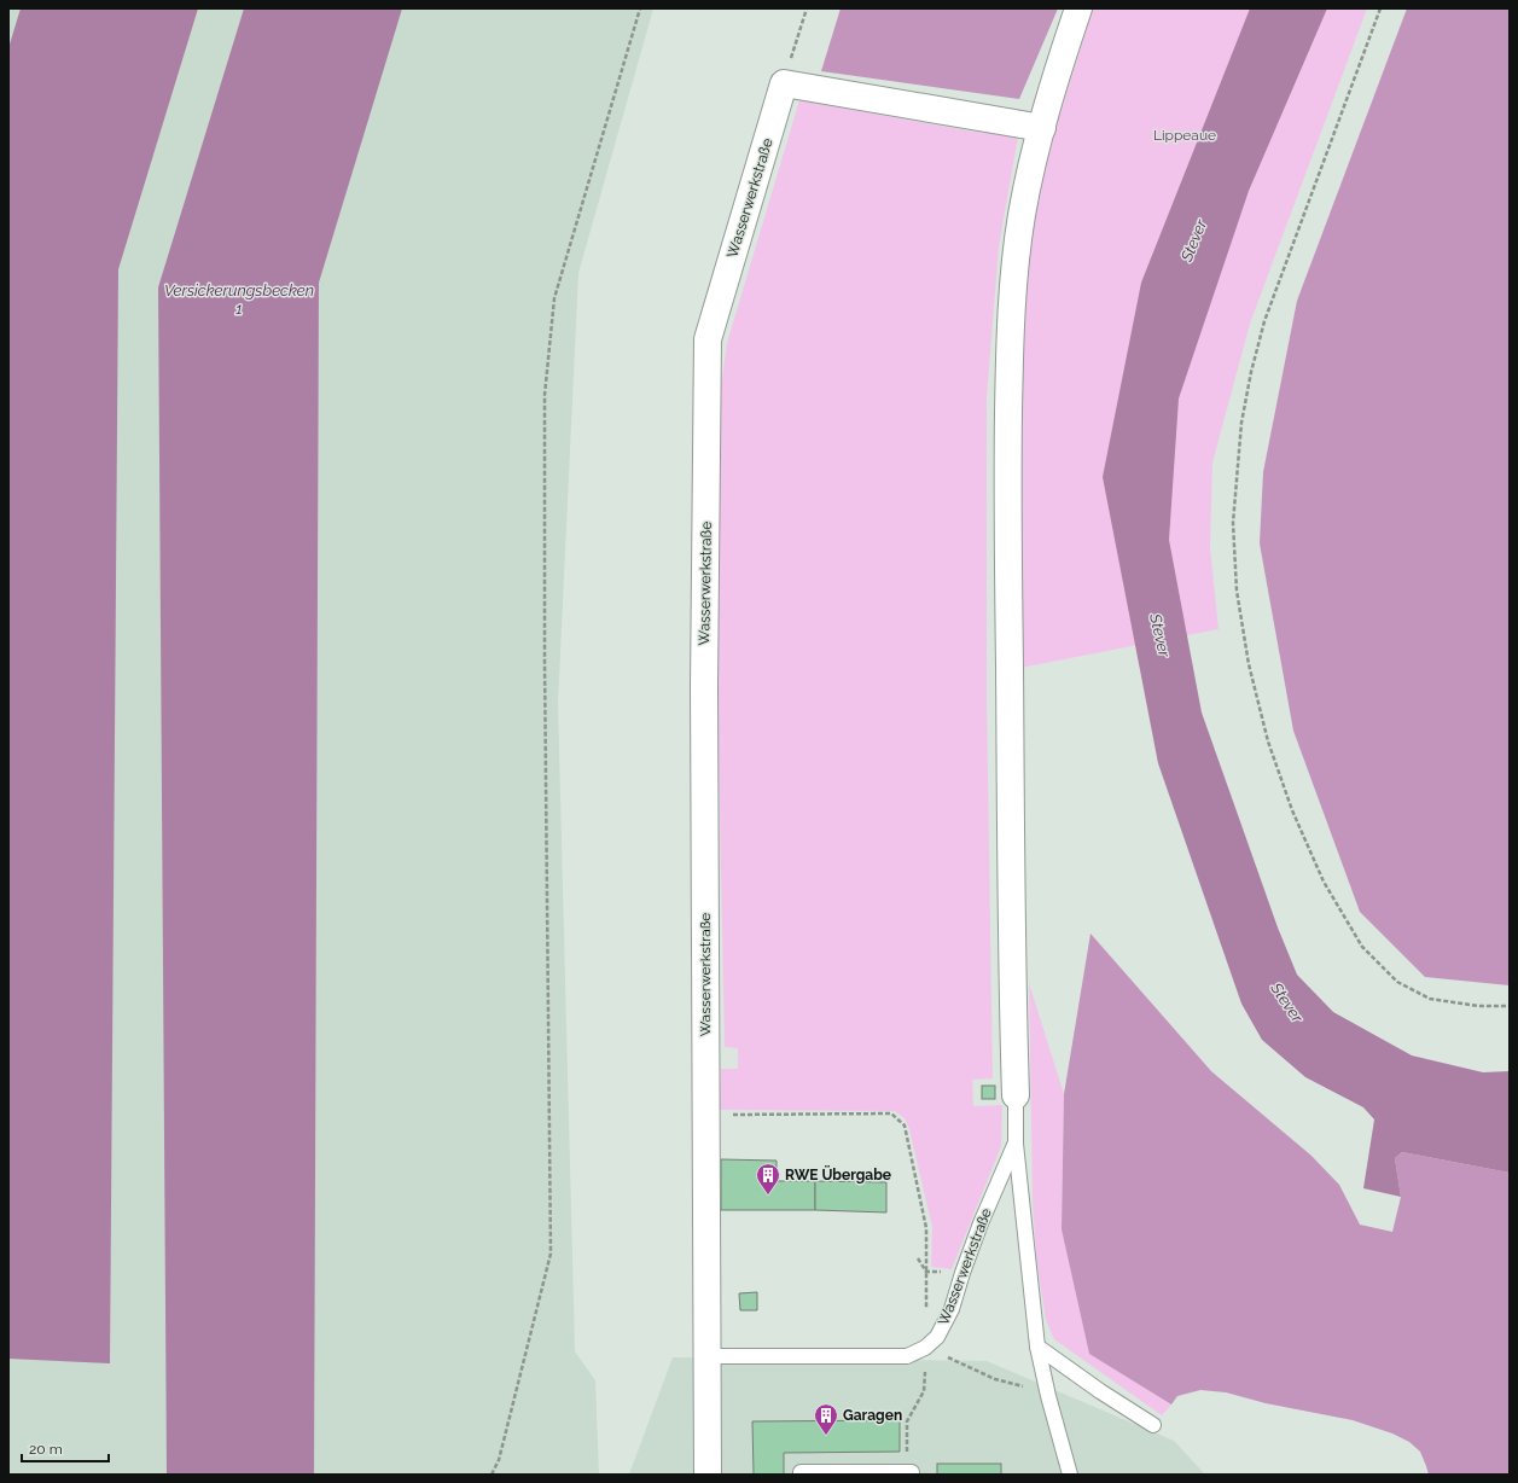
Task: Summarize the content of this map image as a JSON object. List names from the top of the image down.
{
  "streets": {
    "street": ["Wasserwerkstraße"]
  },
  "water": ["Stever", "Versickerungsbecken 1"],
  "parks": ["Lippeaue"],
  "places": {
    "building": ["RWE Übergabe", "Garagen"]
  },
  "scale_bar": "20 m"
}
